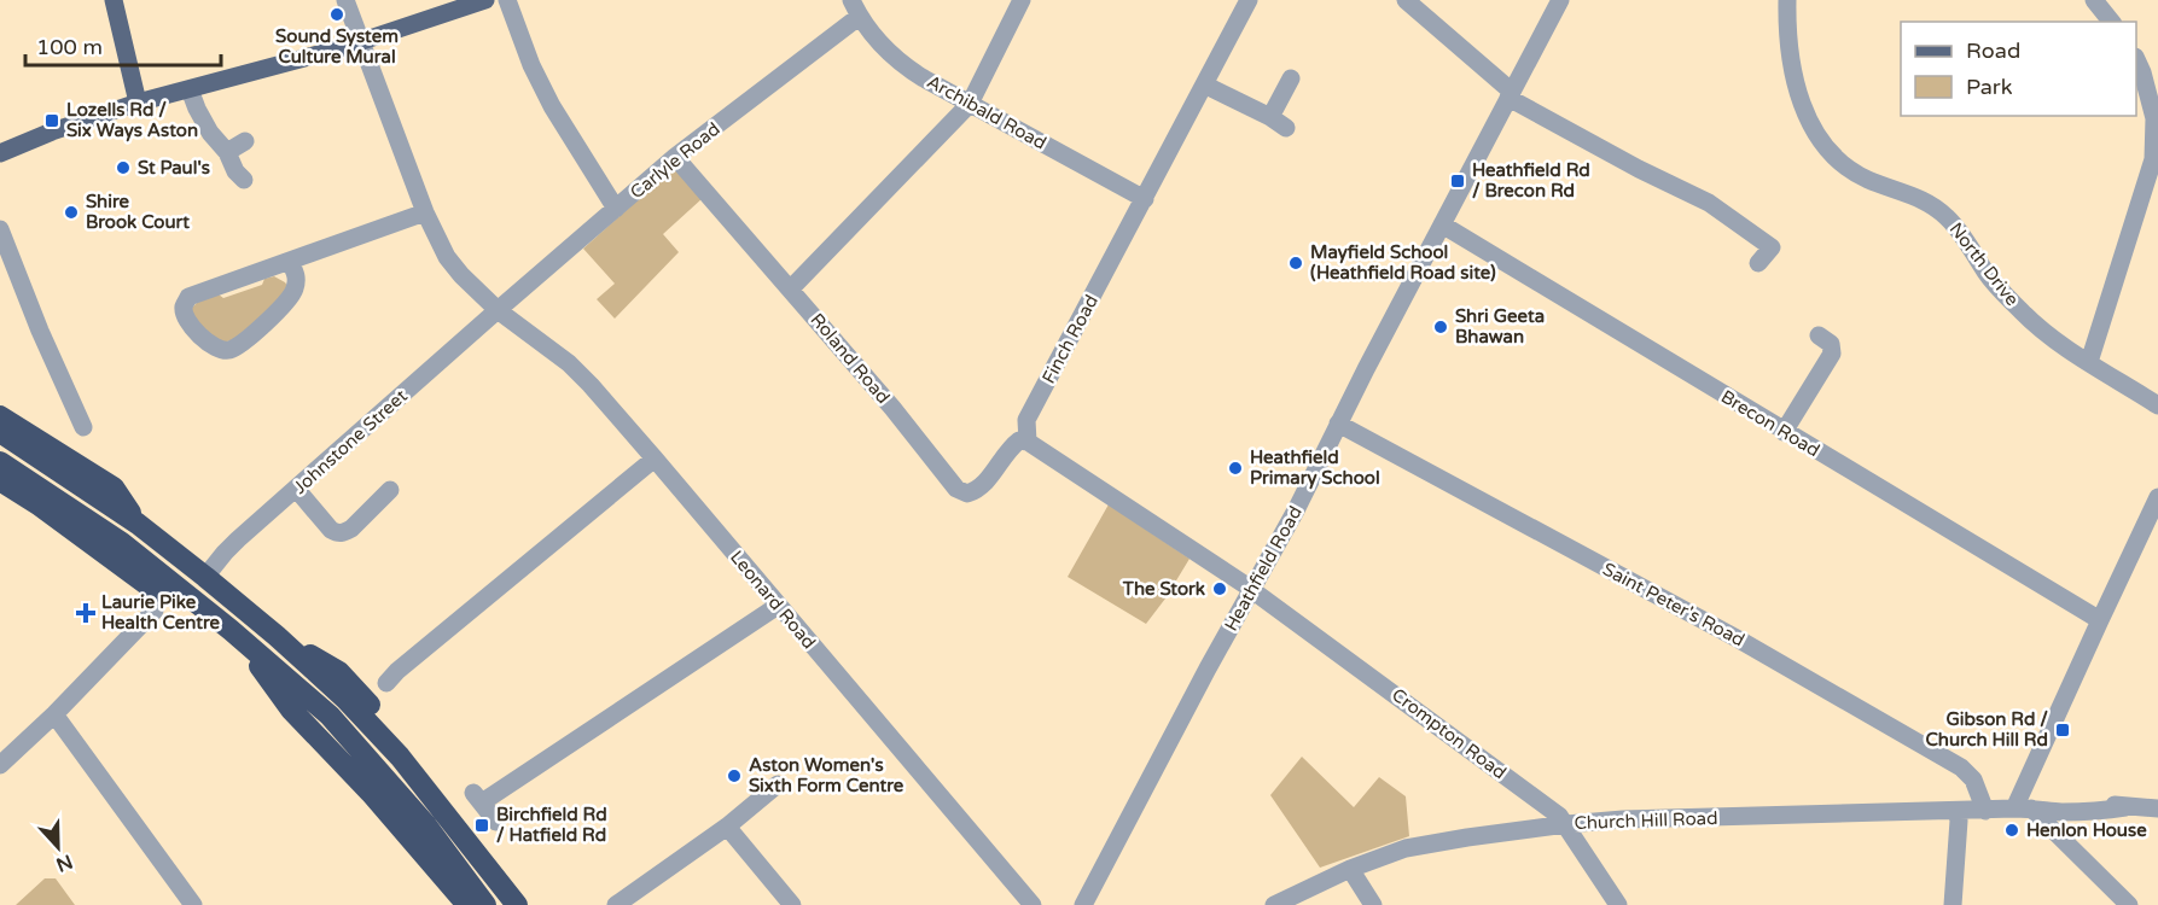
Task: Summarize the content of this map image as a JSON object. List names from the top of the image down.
{
  "streets": {
    "street": [
      "Archibald Road",
      "Carlyle Road",
      "North Drive",
      "Finch Road",
      "Roland Road",
      "Brecon Road",
      "Johnstone Street",
      "Heathfield Road",
      "Leonard Road",
      "Saint Peter's Road",
      "Crompton Road",
      "Church Hill Road"
    ]
  },
  "crossings": [
    ["Archibald Road", "Carlyle Road"],
    ["Archibald Road", "Finch Road"],
    ["Carlyle Road", "Roland Road"],
    ["Carlyle Road", "Johnstone Street"],
    ["Carlyle Road", "Leonard Road"],
    ["Finch Road", "Roland Road"],
    ["Brecon Road", "Heathfield Road"],
    ["Johnstone Street", "Leonard Road"],
    ["Heathfield Road", "Saint Peter's Road"],
    ["Heathfield Road", "Crompton Road"],
    ["Saint Peter's Road", "Church Hill Road"],
    ["Crompton Road", "Church Hill Road"]
  ],
  "places": {
    "other": [
      "Sound System Culture Mural",
      "St Paul's",
      "Shire Brook Court",
      "Mayfield School (Heathfield Road site)",
      "Shri Geeta Bhawan",
      "Heathfield Primary School",
      "The Stork",
      "Aston Women's Sixth Form Centre",
      "Henlon House"
    ],
    "transit": [
      "Lozells Rd / Six Ways Aston",
      "Heathfield Rd / Brecon Rd",
      "Gibson Rd / Church Hill Rd",
      "Birchfield Rd / Hatfield Rd"
    ],
    "health": ["Laurie Pike Health Centre"]
  },
  "legend": ["Road", "Park"],
  "scale_bar": "100 m",
  "north": "bottom"
}
